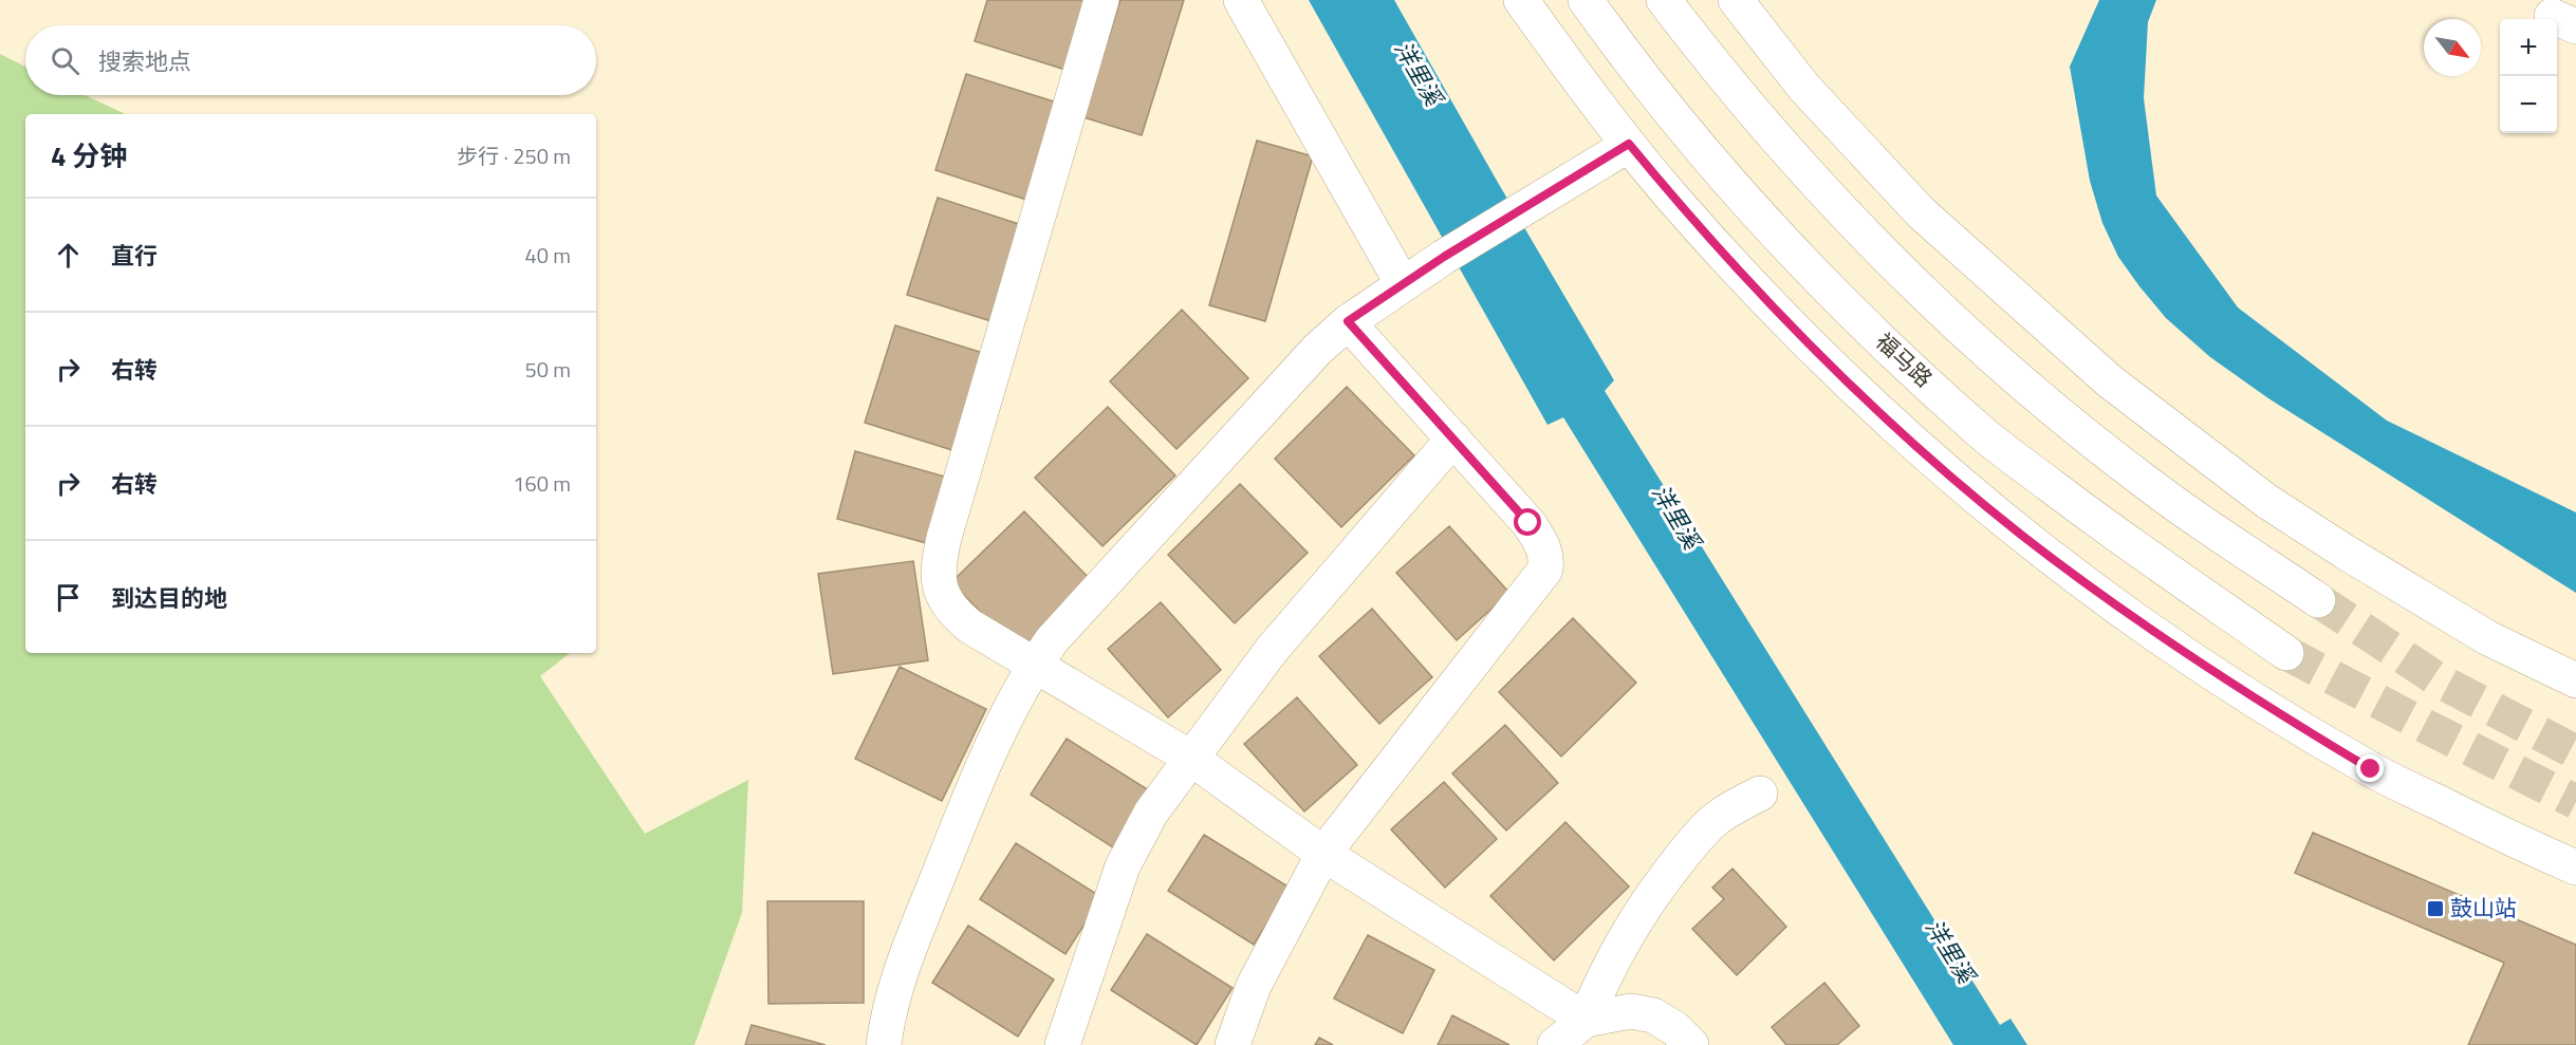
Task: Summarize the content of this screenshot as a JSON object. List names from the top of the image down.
{
  "streets": {
    "street": ["福马路"]
  },
  "water": ["洋里溪"],
  "places": {
    "transit": ["鼓山站"]
  },
  "north": "bottom right",
  "page": {
    "map_buttons": ["+", "−"],
    "search": "搜索地点",
    "heading": ["4 分钟", "步行 · 250 m"],
    "list": [
      ["直行", "40 m"],
      ["右转", "50 m"],
      ["右转", "160 m"],
      "到达目的地"
    ]
  }
}
